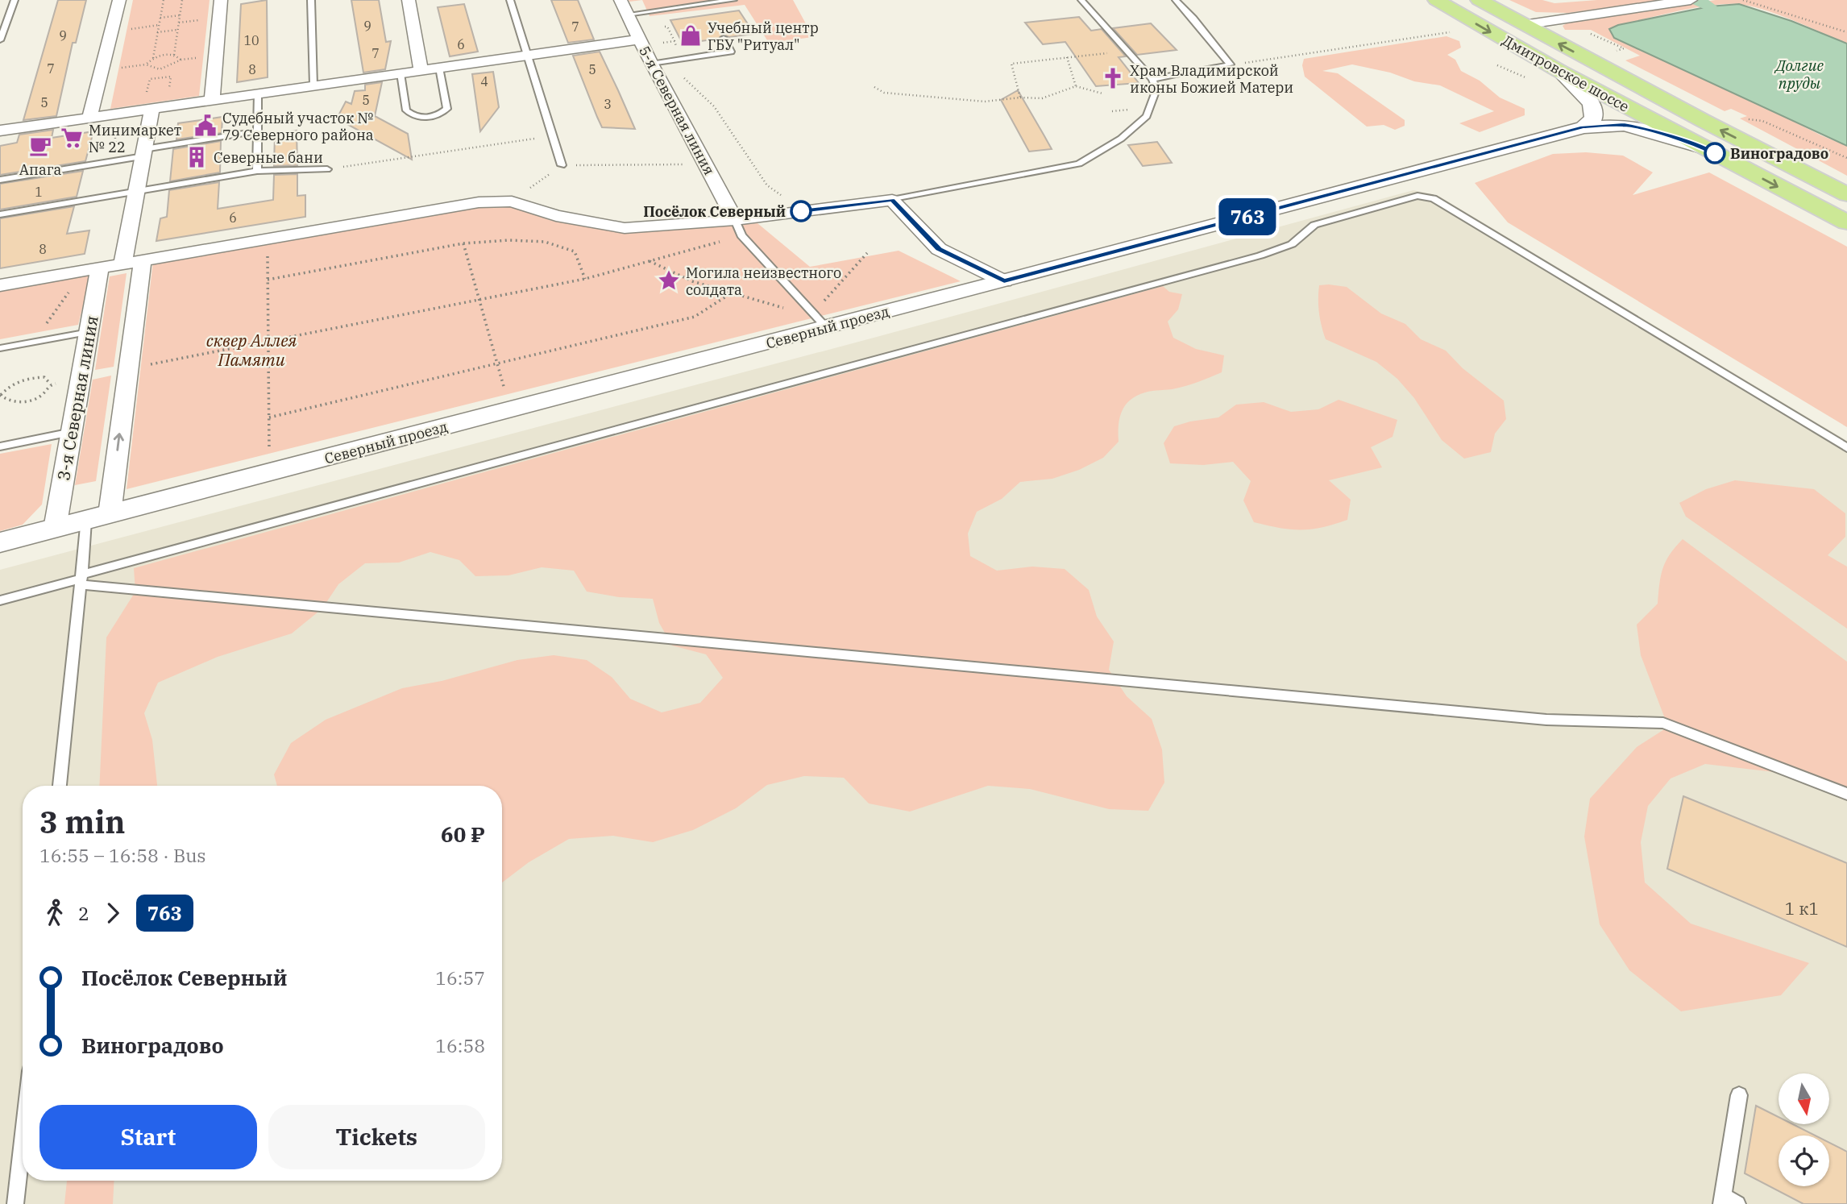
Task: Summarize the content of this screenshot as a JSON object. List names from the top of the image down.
{
  "streets": {
    "highway": ["Дмитровское шоссе"],
    "street": ["5-я Северная линия", "Северный проезд", "3-я Северная линия"]
  },
  "crossings": [
    ["Дмитровское шоссе", "Северный проезд"],
    ["Северный проезд", "3-я Северная линия"]
  ],
  "water": ["Долгие пруды"],
  "parks": ["сквер Аллея Памяти"],
  "places": {
    "shop": ["Учебный центр ГБУ \"Ритуал\""],
    "church": ["Храм Владимирской иконы Божией Матери"],
    "public building": ["Судебный участок № 79 Северного района"],
    "supermarket": ["Минимаркет № 22"],
    "cafe": ["Апага"],
    "other": ["Виноградово", "Посёлок Северный"],
    "building": ["Северные бани"],
    "place": ["Могила неизвестного солдата"]
  },
  "lines": ["bus line 763"],
  "house_numbers": [
    "9",
    "7",
    "9",
    "10",
    "6",
    "7",
    "7",
    "8",
    "5",
    "4",
    "5",
    "5",
    "3",
    "1",
    "6",
    "8",
    "1 к1"
  ],
  "north": "bottom",
  "page": {
    "on_map": "763",
    "heading": ["3 min", "16:55 – 16:58 · Bus", "60 ₽"],
    "legs": ["2", "763"],
    "list": [
      {
        "name": "Посёлок Северный",
        "value": "16:57"
      },
      {
        "name": "Виноградово",
        "value": "16:58"
      }
    ],
    "buttons": ["Start", "Tickets"]
  }
}
